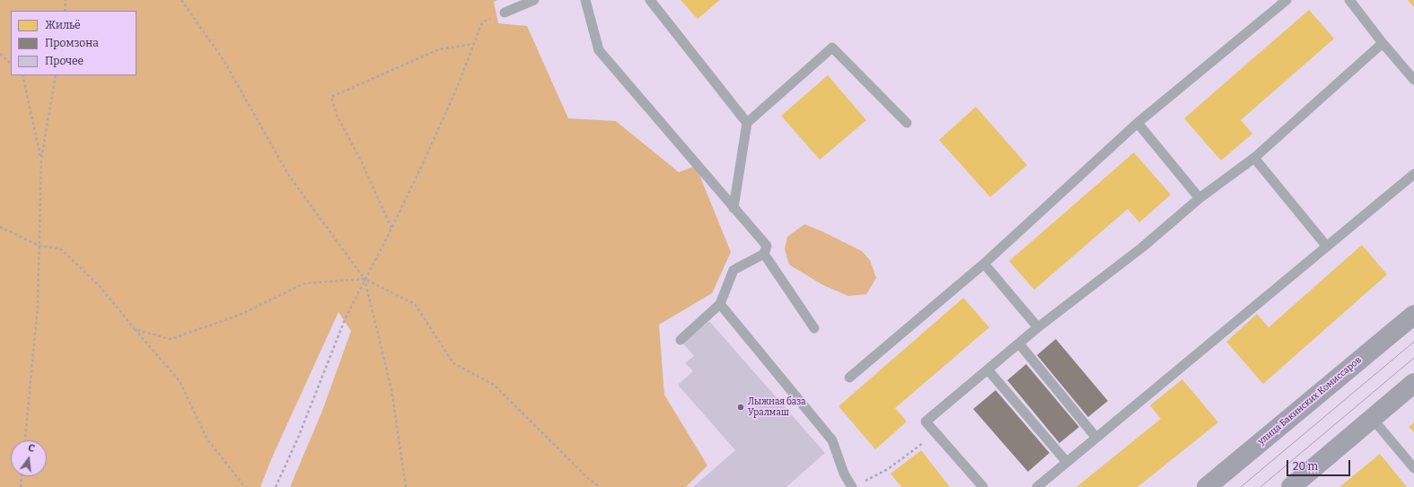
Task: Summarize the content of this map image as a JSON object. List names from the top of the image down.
{
  "streets": {
    "main road": ["улица Бакинских Комиссаров"]
  },
  "places": ["Лыжная база Уралмаш"],
  "legend": ["Жильё", "Промзона", "Прочее"],
  "scale_bar": "20 m",
  "north": "top"
}
